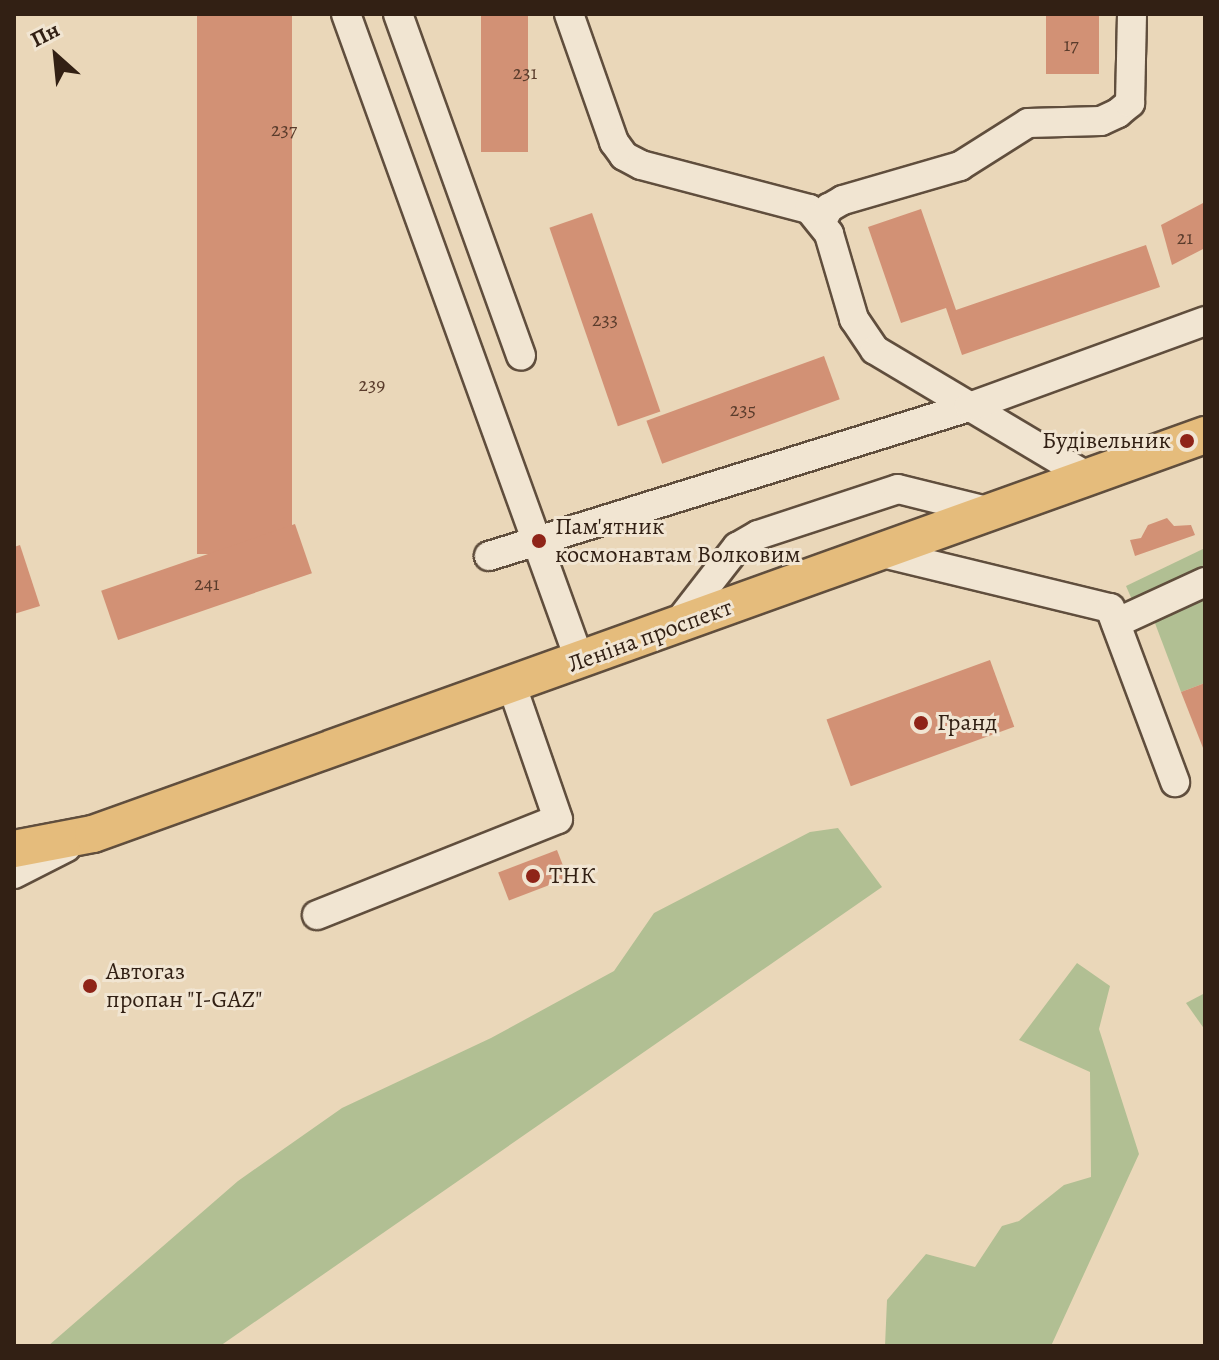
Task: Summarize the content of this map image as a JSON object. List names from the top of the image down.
{
  "streets": {
    "main road": ["Леніна проспект"]
  },
  "places": [
    "Будівельник",
    "Пам'ятник космонавтам Волковим",
    "Гранд",
    "ТНК",
    "Автогаз пропан \"I-GAZ\""
  ],
  "house_numbers": [
    "17",
    "231",
    "237",
    "21",
    "233",
    "239",
    "235",
    "241"
  ],
  "north": "top left"
}
